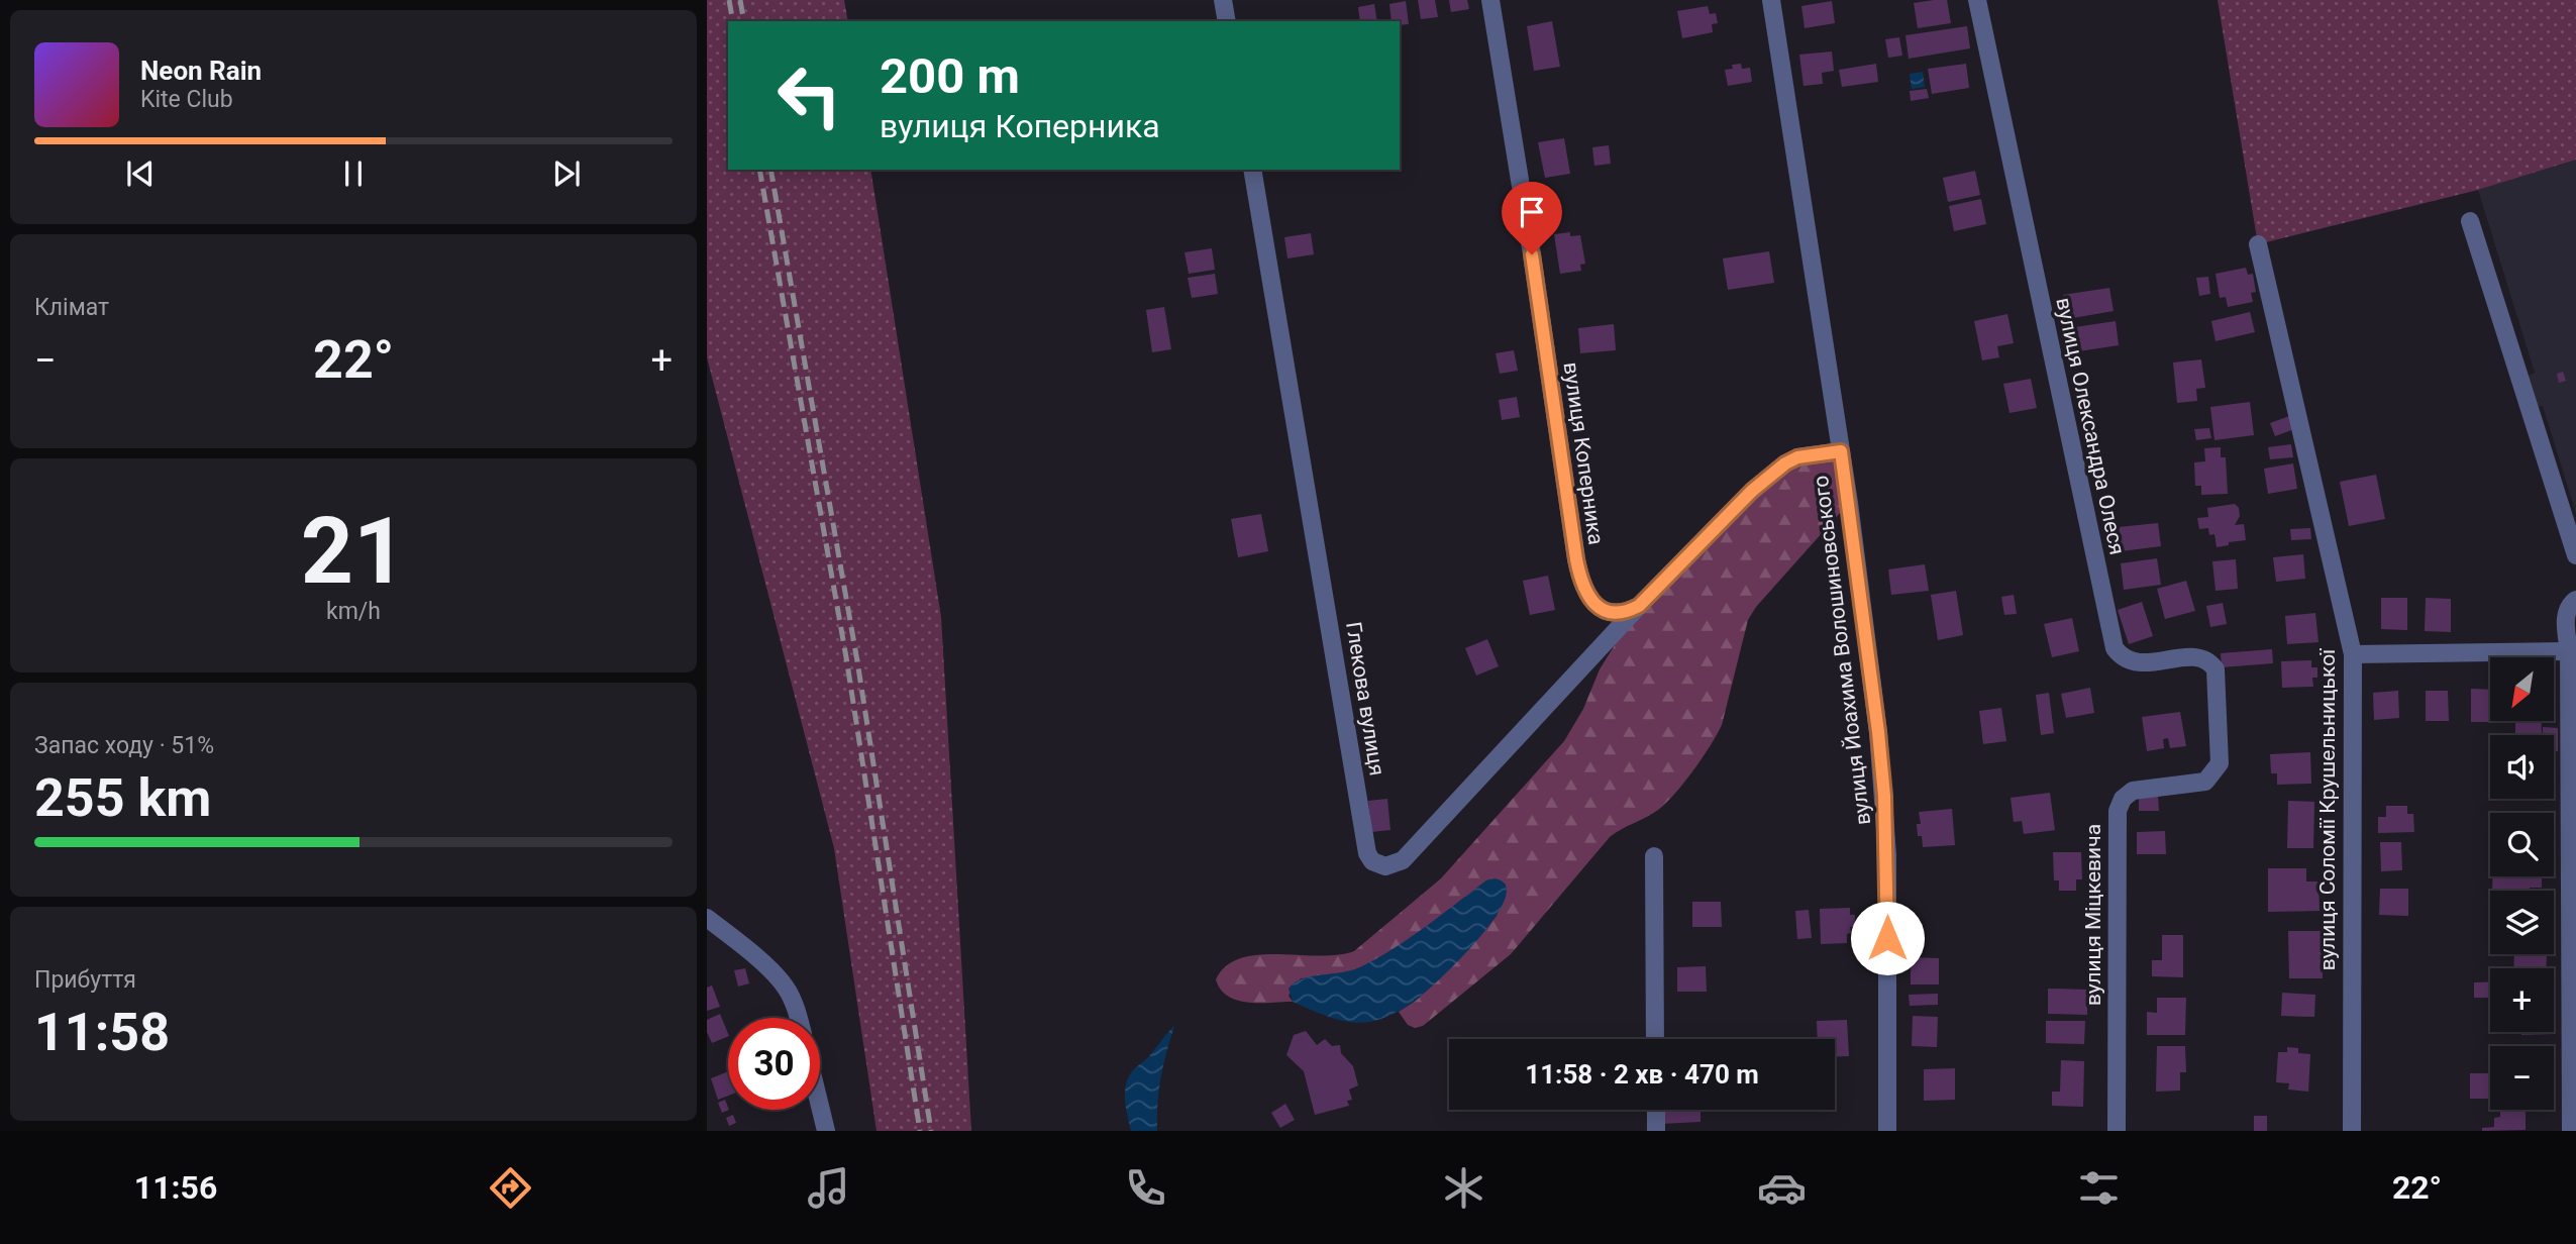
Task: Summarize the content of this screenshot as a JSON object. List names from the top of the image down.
{
  "streets": {
    "street": [
      "вулиця Олександра Олеся",
      "вулиця Коперника",
      "вулиця Йоахима Волошиновського",
      "Глекова вулиця",
      "вулиця Соломії Крушельницької",
      "вулиця Міцкевича"
    ]
  },
  "crossings": [
    ["вулиця Олександра Олеся", "вулиця Міцкевича"],
    ["вулиця Коперника", "Глекова вулиця"]
  ],
  "north": "bottom left",
  "page": {
    "turn": ["200 m", "вулиця Коперника"],
    "song": ["Neon Rain", "Kite Club"],
    "tile": [
      "Клімат",
      ["21", "km/h"],
      ["Запас ходу · 51%", "255 km"],
      ["Прибуття", "11:58"]
    ],
    "heat": ["−", "22°", "+"],
    "map_buttons": ["+", "−"],
    "limit": "30",
    "trip": "11:58 · 2 хв · 470 m",
    "tabs": ["11:56", "22°"]
  }
}
